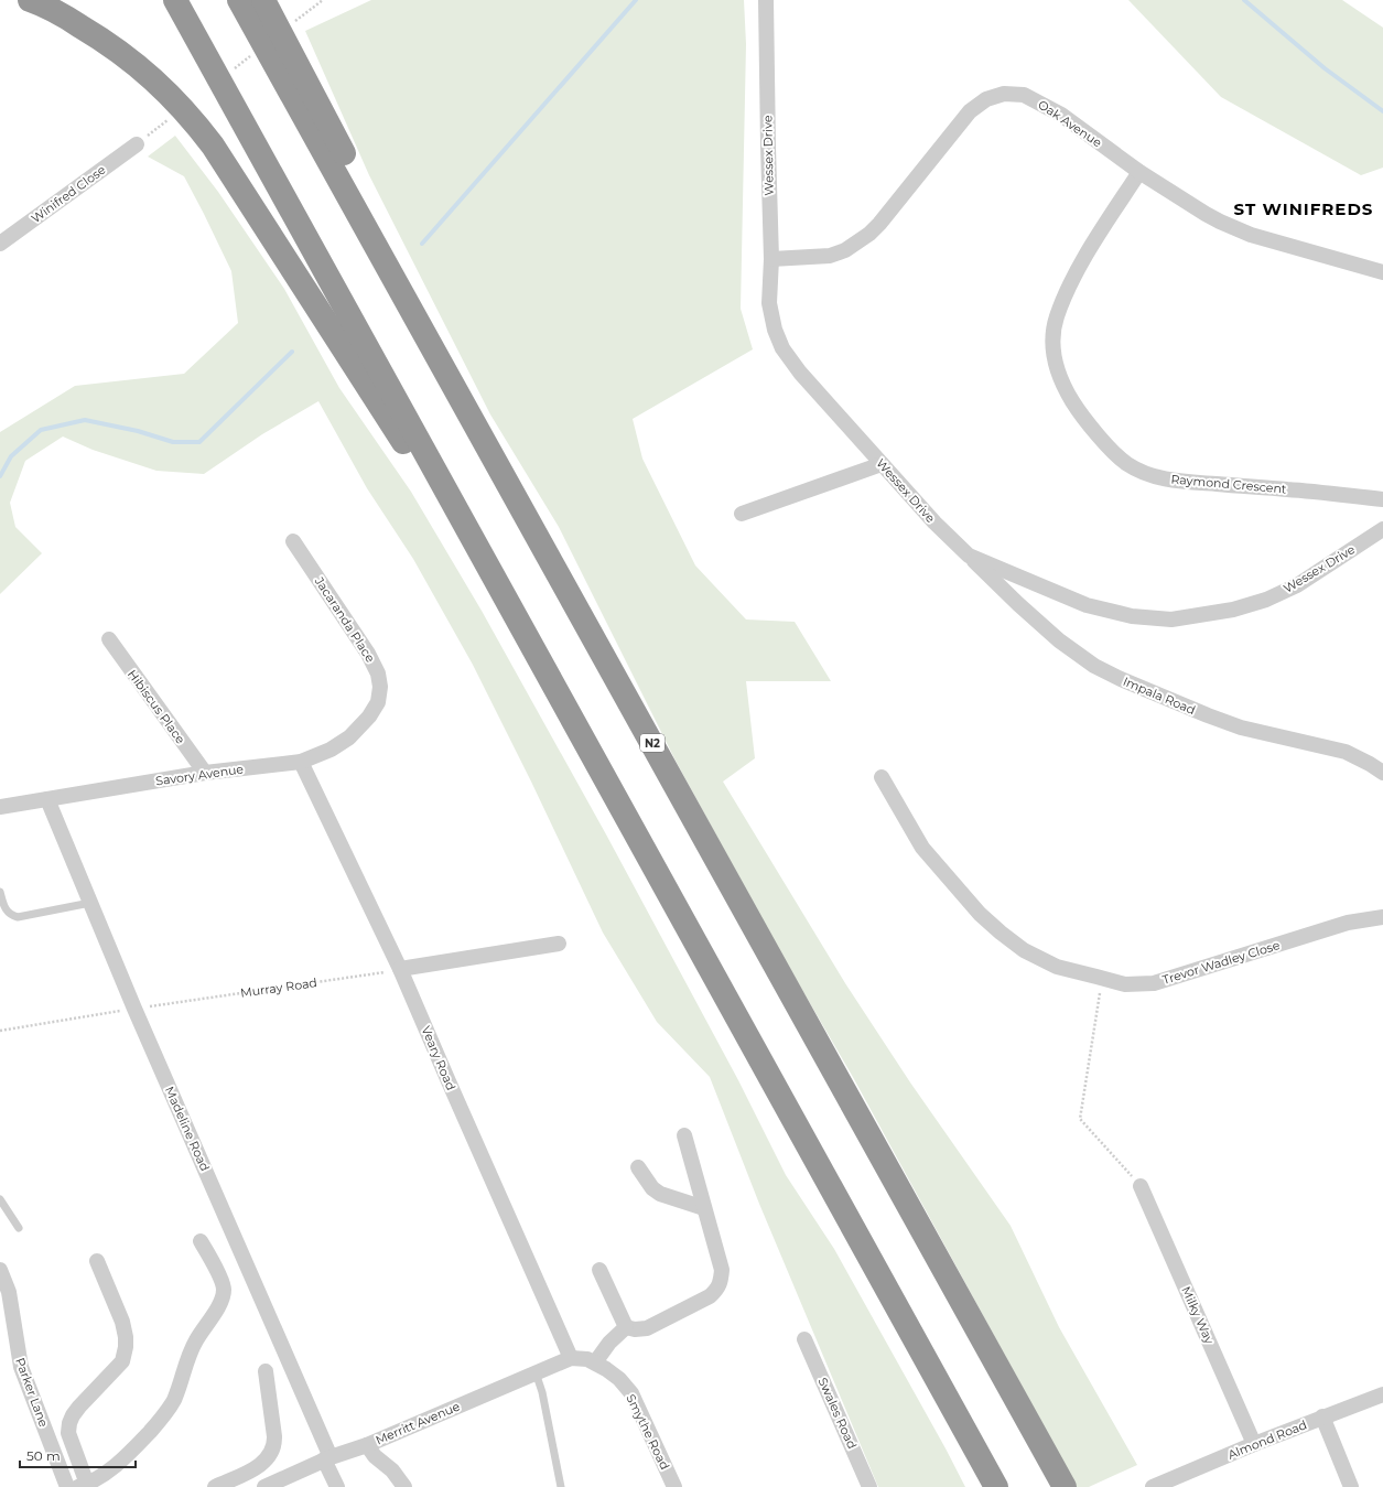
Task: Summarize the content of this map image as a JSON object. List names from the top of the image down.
{
  "streets": {
    "highway": ["N2"],
    "street": [
      "Oak Avenue",
      "Wessex Drive",
      "Winifred Close",
      "Raymond Crescent",
      "Jacaranda Place",
      "Impala Road",
      "Hibiscus Place",
      "Savory Avenue",
      "Trevor Wadley Close",
      "Veary Road",
      "Madeline Road",
      "Milky Way",
      "Parker Lane",
      "Swales Road",
      "Merritt Avenue",
      "Smythe Road",
      "Almond Road"
    ],
    "path": ["Murray Road"]
  },
  "crossings": [
    ["Oak Avenue", "Wessex Drive"],
    ["Oak Avenue", "Raymond Crescent"],
    ["Wessex Drive", "Impala Road"],
    ["Jacaranda Place", "Savory Avenue"],
    ["Hibiscus Place", "Savory Avenue"],
    ["Savory Avenue", "Veary Road"],
    ["Savory Avenue", "Madeline Road"],
    ["Murray Road", "Veary Road"],
    ["Murray Road", "Madeline Road"],
    ["Veary Road", "Merritt Avenue"],
    ["Veary Road", "Smythe Road"],
    ["Madeline Road", "Merritt Avenue"],
    ["Milky Way", "Almond Road"],
    ["Merritt Avenue", "Smythe Road"]
  ],
  "districts": ["ST WINIFREDS"],
  "scale_bar": "50 m"
}
